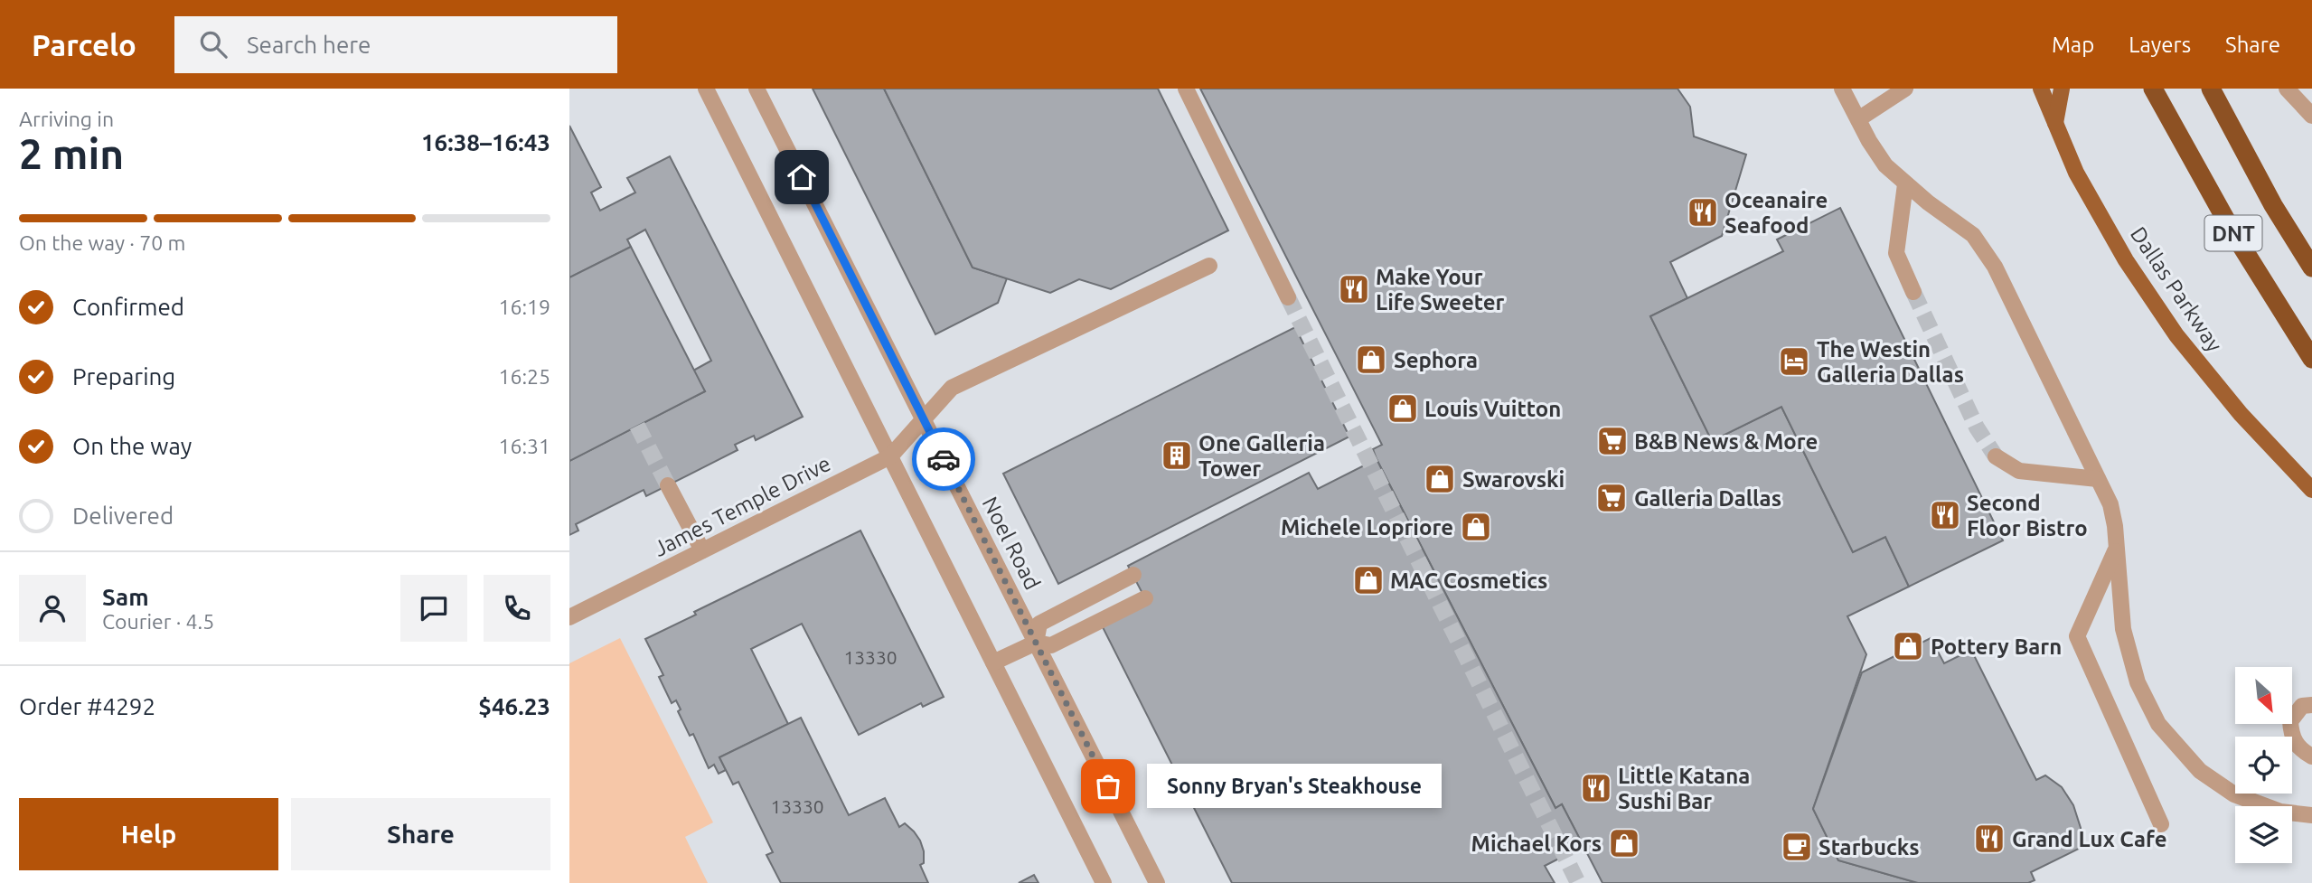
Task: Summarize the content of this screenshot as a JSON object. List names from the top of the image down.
{
  "streets": {
    "highway": ["DNT"],
    "main road": ["Dallas Parkway"],
    "street": ["James Temple Drive", "Noel Road"]
  },
  "crossings": [
    ["James Temple Drive", "Noel Road"]
  ],
  "places": {
    "restaurant": [
      "Oceanaire Seafood",
      "Make Your Life Sweeter",
      "Second Floor Bistro",
      "Little Katana Sushi Bar",
      "Grand Lux Cafe"
    ],
    "shop": [
      "Sephora",
      "Louis Vuitton",
      "Swarovski",
      "Michele Lopriore",
      "MAC Cosmetics",
      "Pottery Barn",
      "Michael Kors"
    ],
    "hotel": ["The Westin Galleria Dallas"],
    "supermarket": ["B&B News & More", "Galleria Dallas"],
    "building": ["One Galleria Tower"],
    "other": ["Sonny Bryan's Steakhouse"],
    "cafe": ["Starbucks"]
  },
  "house_numbers": ["13330", "13330"],
  "north": "bottom right",
  "page": {
    "header": "Parcelo",
    "search": "Search here",
    "nav": ["Map", "Layers", "Share"],
    "heading": ["2 min", "Arriving in", "16:38–16:43"],
    "panel": [
      "Sam",
      "Courier · 4.5",
      "Order #4292",
      "$46.23"
    ],
    "bar": "On the way · 70 m",
    "list": [
      ["Confirmed", "16:19"],
      ["Preparing", "16:25"],
      ["On the way", "16:31"],
      "Delivered"
    ],
    "bubble": "Sonny Bryan's Steakhouse",
    "buttons": ["Help", "Share"]
  }
}
